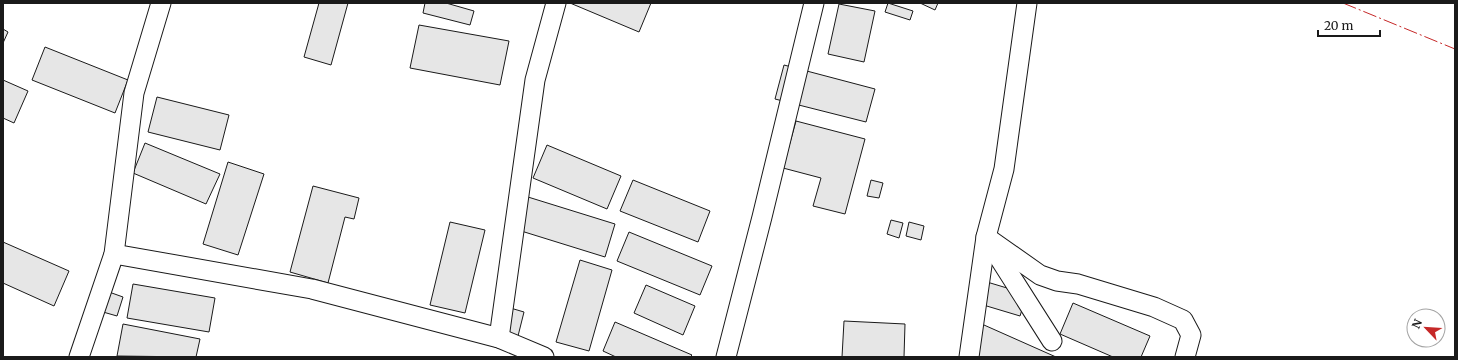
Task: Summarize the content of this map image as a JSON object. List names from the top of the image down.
{
  "scale_bar": "20 m",
  "north": "top left"
}
